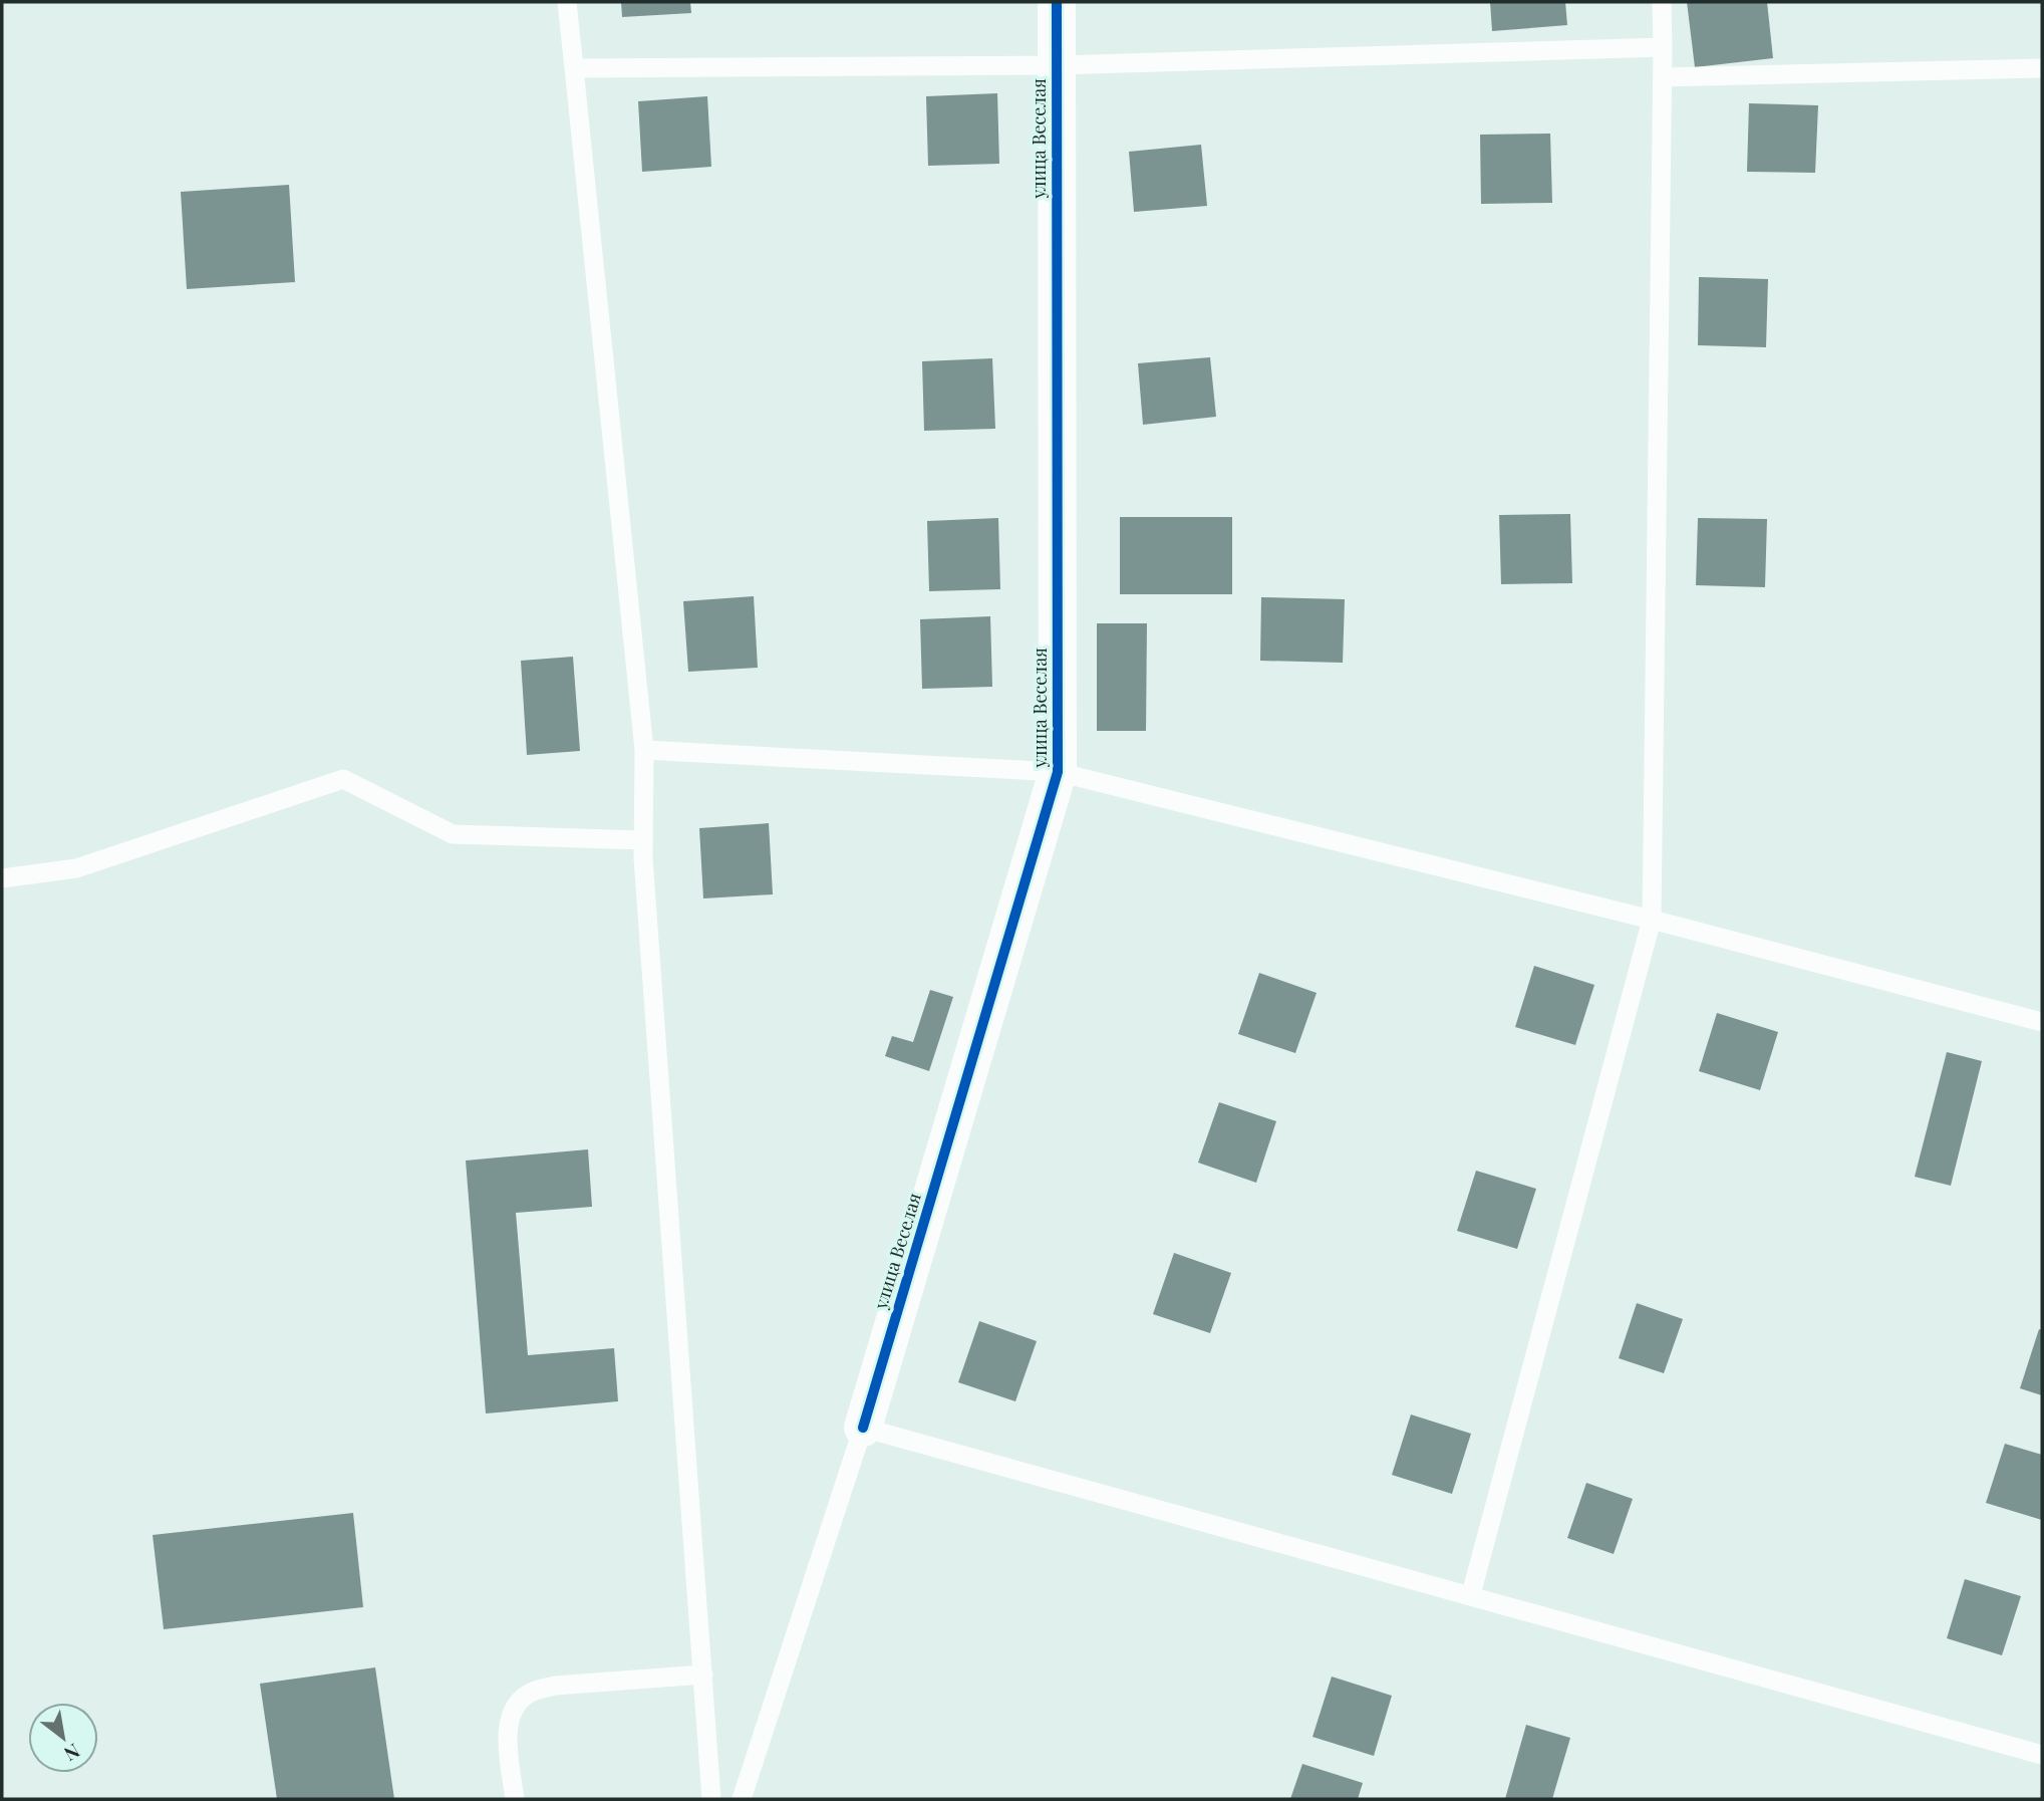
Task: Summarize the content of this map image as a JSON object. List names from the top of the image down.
{
  "streets": {
    "street": ["улица Веселая"]
  },
  "north": "bottom right"
}
